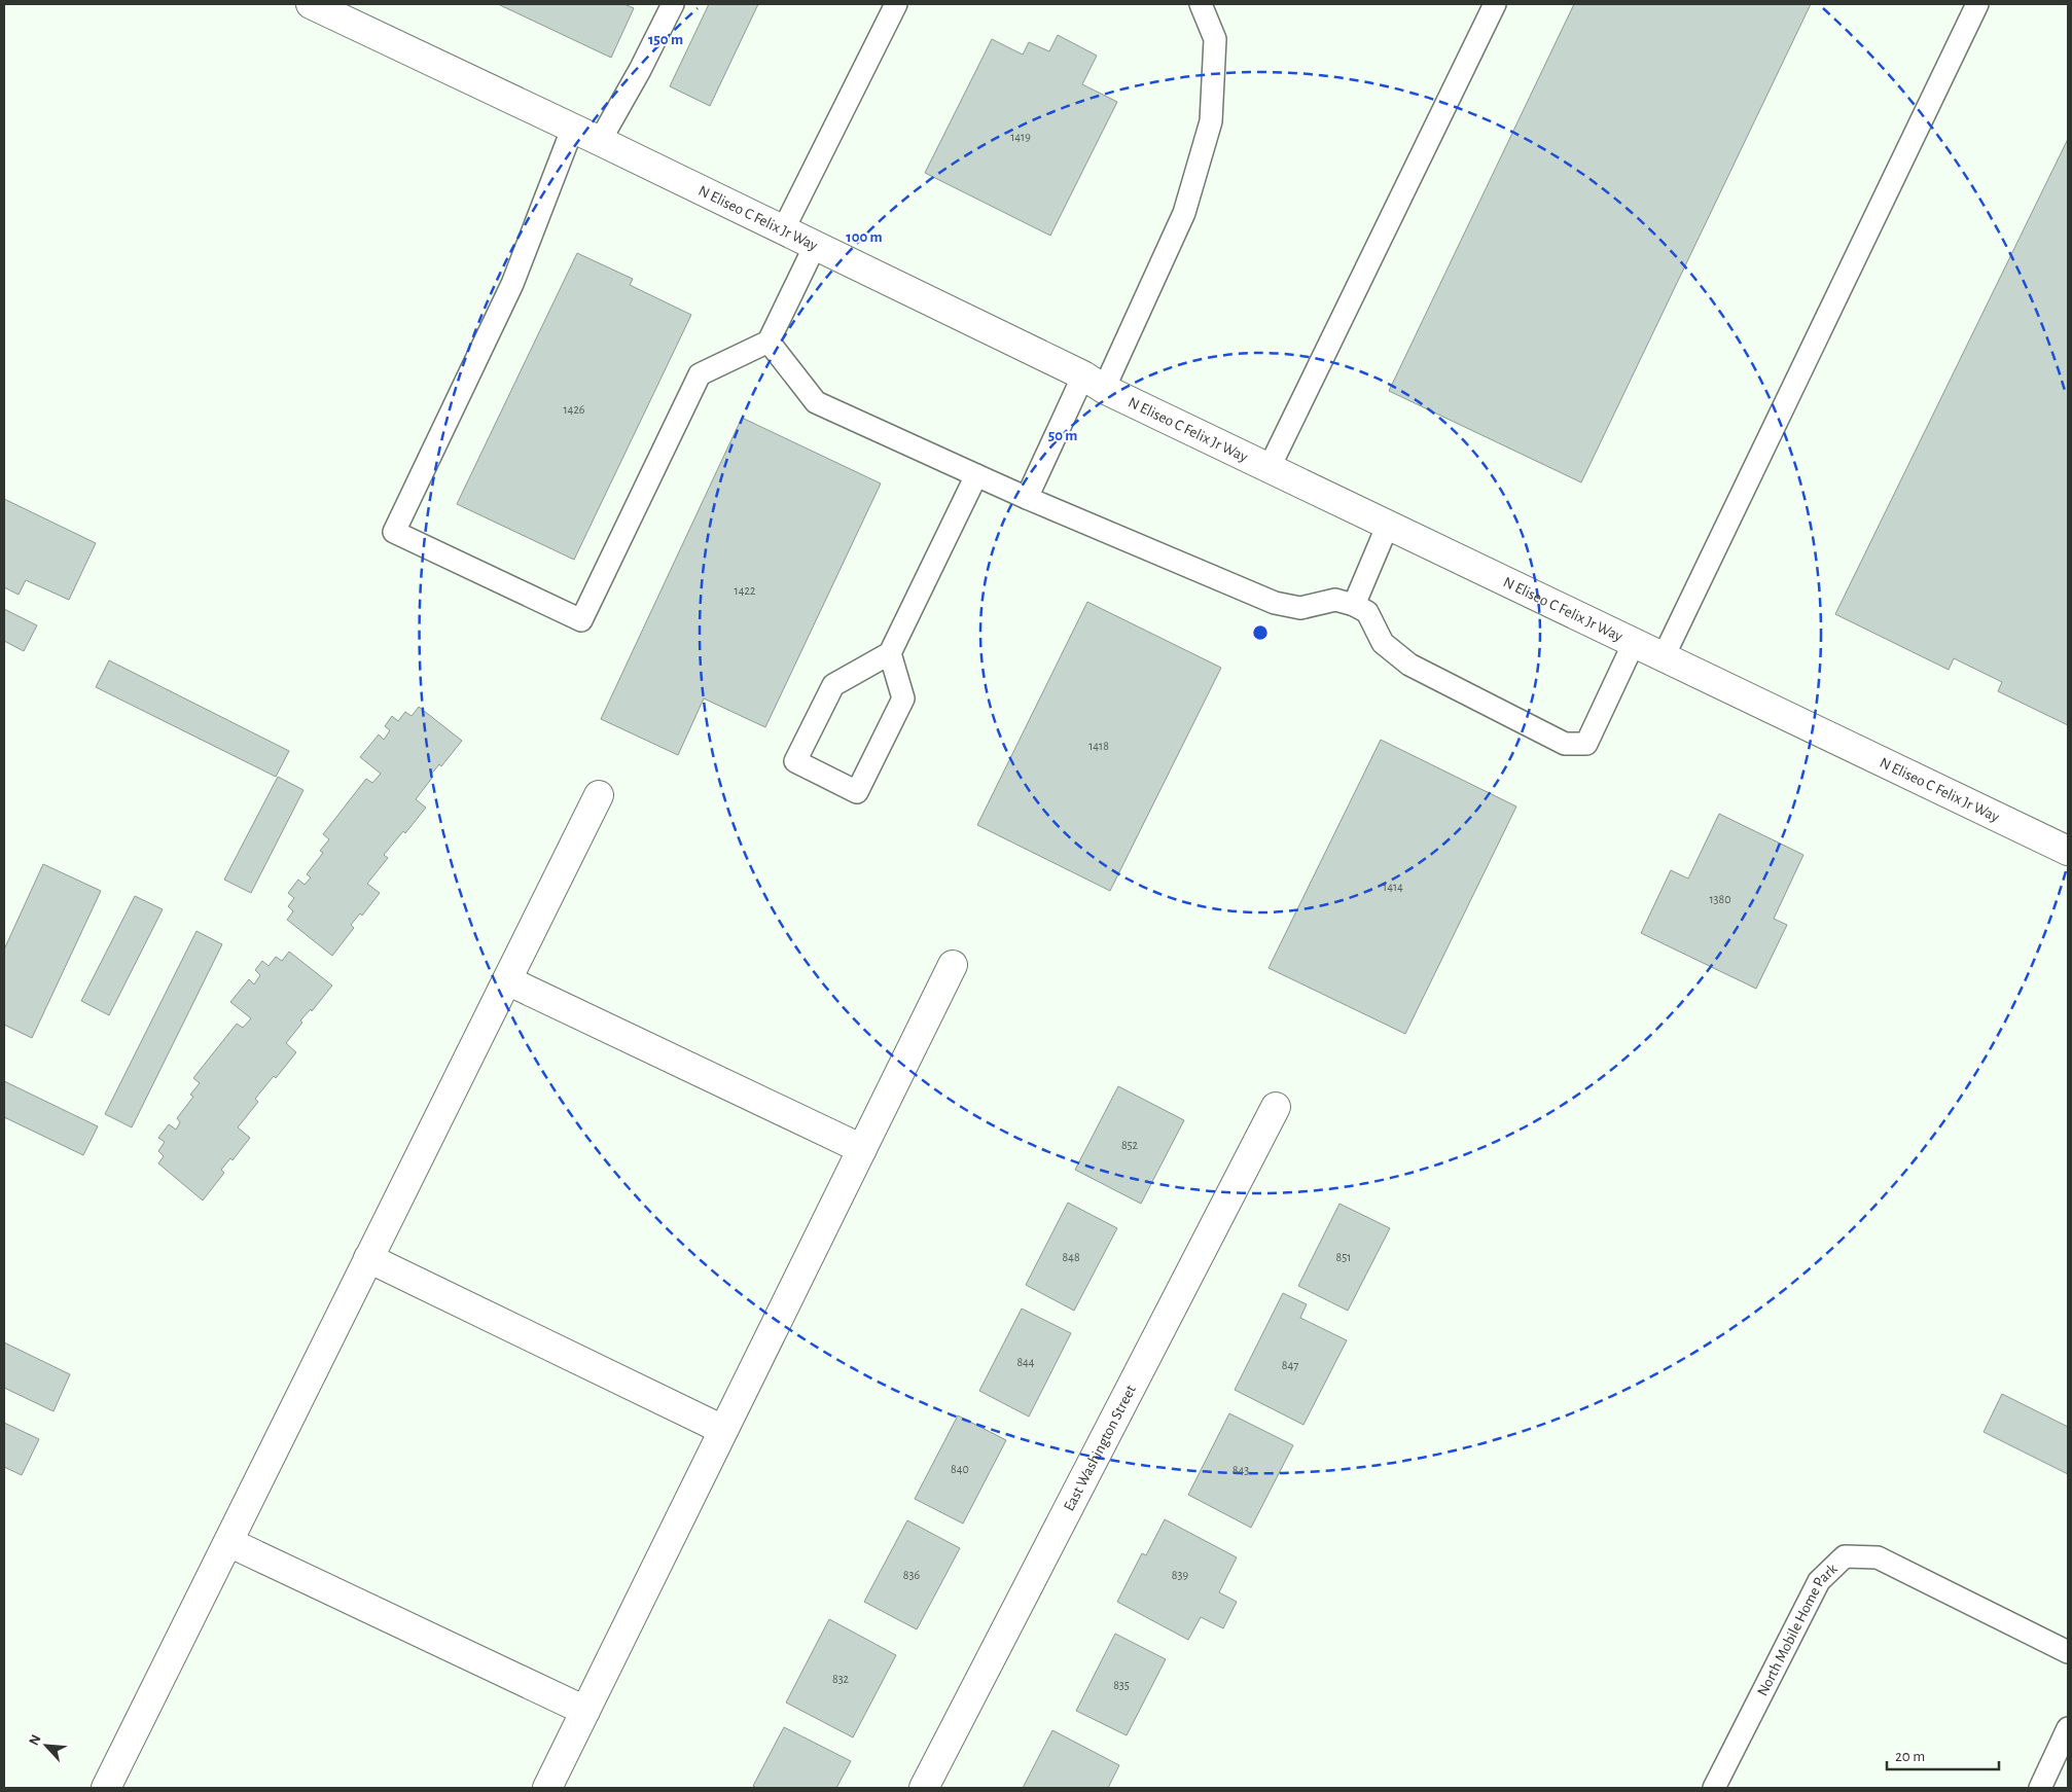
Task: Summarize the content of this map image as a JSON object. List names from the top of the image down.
{
  "streets": {
    "street": ["N Eliseo C Felix Jr Way", "East Washington Street"],
    "lane": ["North Mobile Home Park"]
  },
  "house_numbers": [
    "1419",
    "1426",
    "1422",
    "1418",
    "1414",
    "1380",
    "852",
    "848",
    "851",
    "844",
    "847",
    "840",
    "843",
    "836",
    "839",
    "832",
    "835"
  ],
  "scale_bar": "20 m",
  "north": "top left",
  "rings": ["150 m", "100 m", "50 m"]
}
